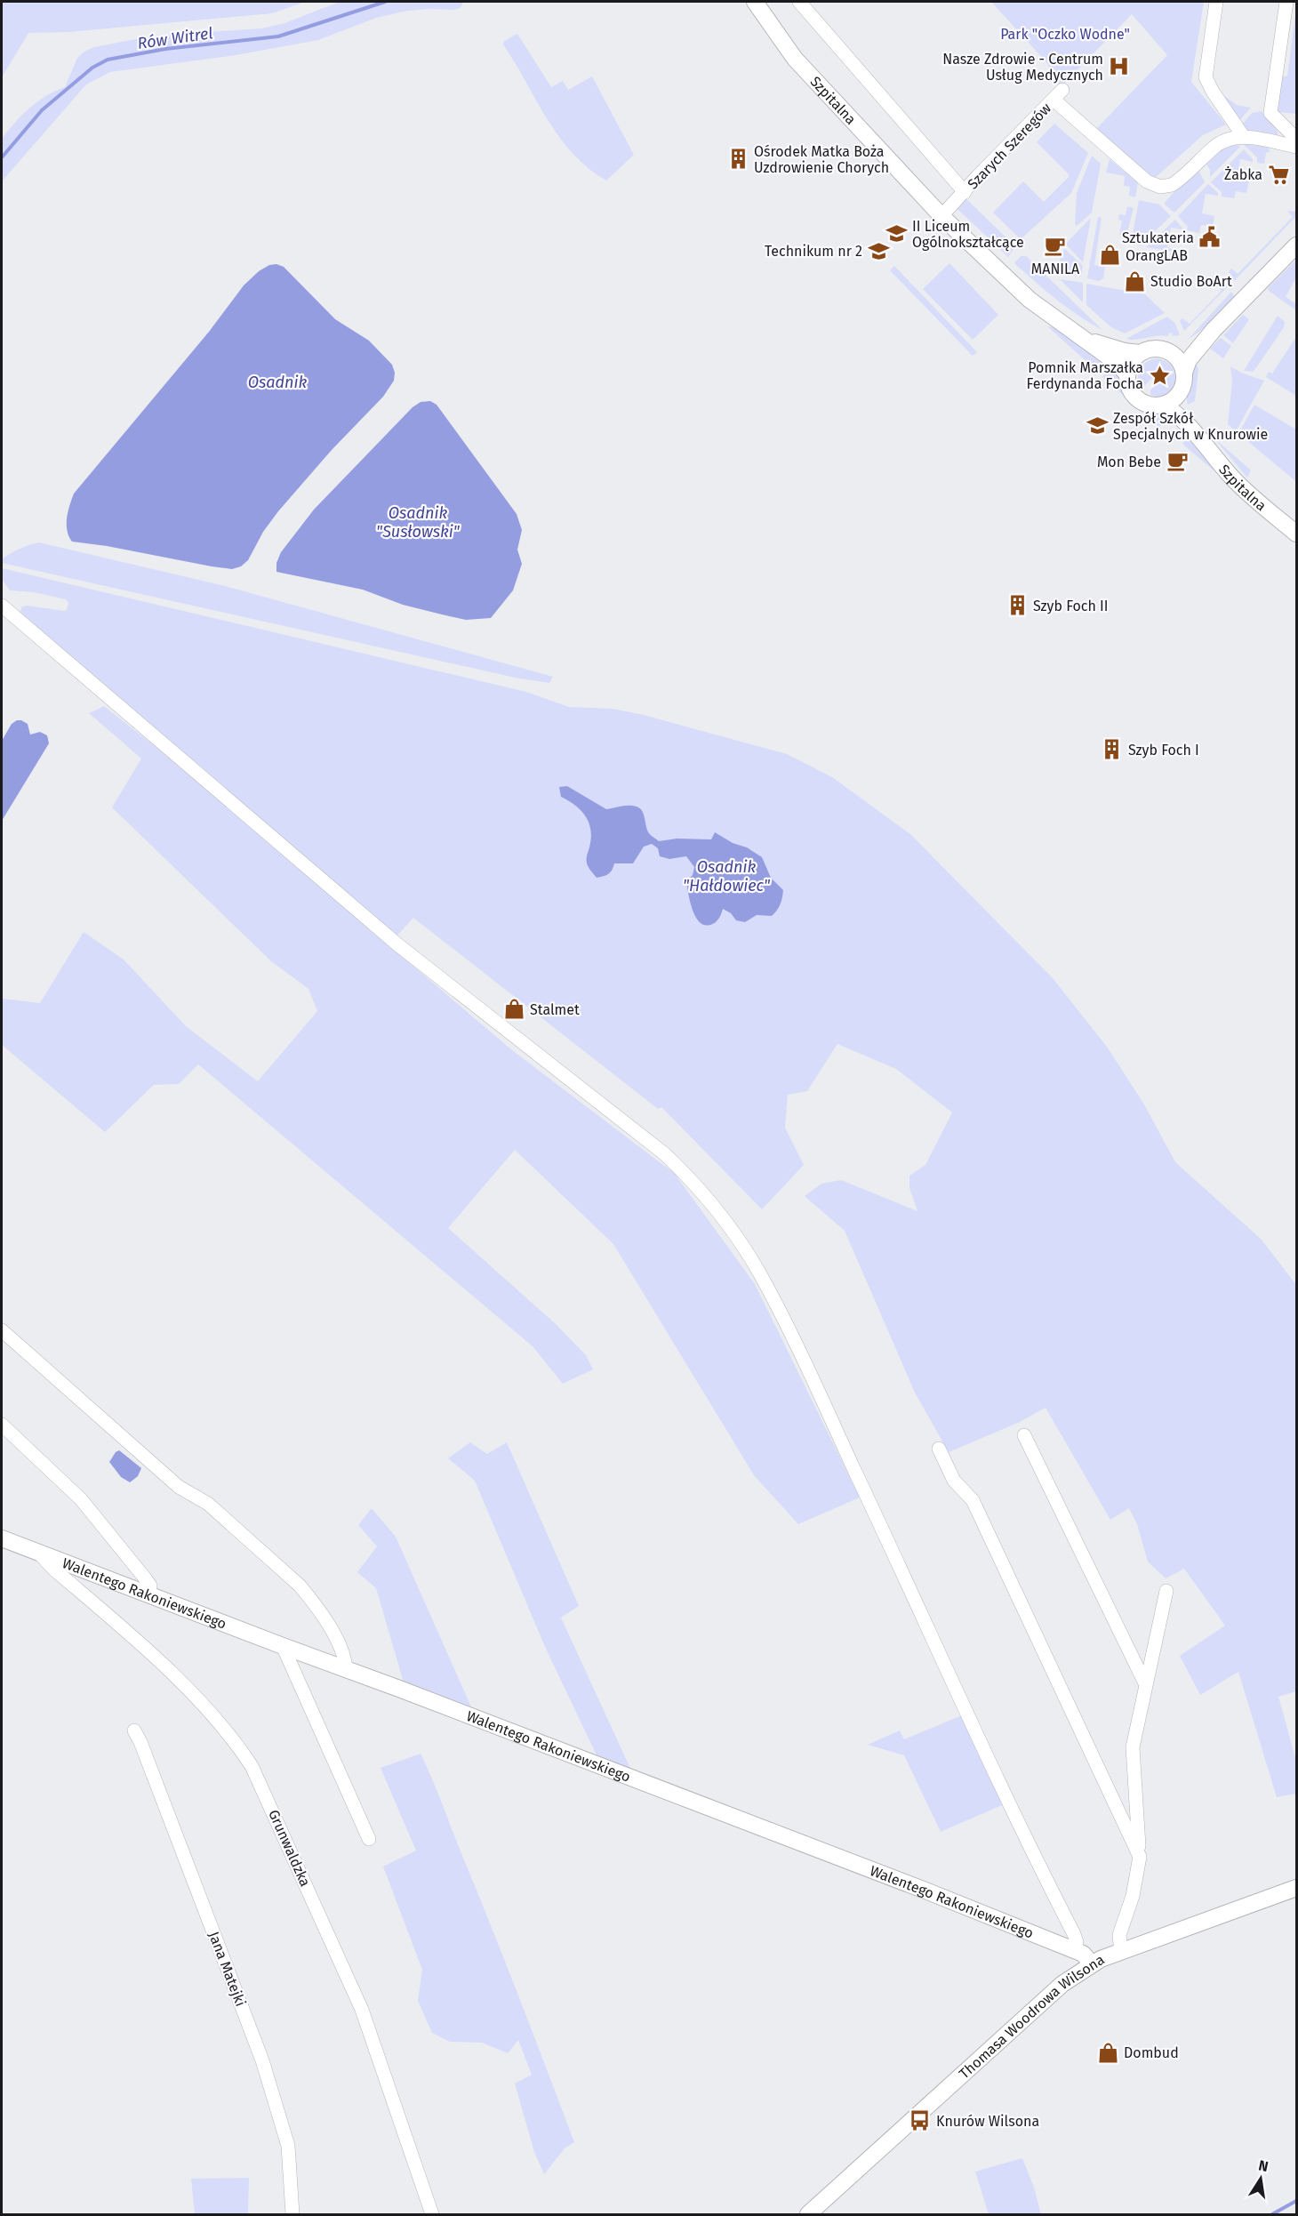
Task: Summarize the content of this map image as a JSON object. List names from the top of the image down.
{
  "streets": {
    "street": [
      "Szpitalna",
      "Szarych Szeregów",
      "Walentego Rakoniewskiego",
      "Grunwaldzka",
      "Jana Matejki",
      "Thomasa Woodrowa Wilsona"
    ]
  },
  "crossings": [
    ["Walentego Rakoniewskiego", "Grunwaldzka"],
    ["Walentego Rakoniewskiego", "Thomasa Woodrowa Wilsona"]
  ],
  "water": [
    "Rów Witrel",
    "Osadnik",
    "Osadnik \"Susłowski\"",
    "Osadnik \"Hałdowiec\""
  ],
  "parks": ["Park \"Oczko Wodne\""],
  "places": {
    "hospital": ["Nasze Zdrowie - Centrum Usług Medycznych"],
    "building": ["Ośrodek Matka Boża Uzdrowienie Chorych", "Szyb Foch II", "Szyb Foch I"],
    "supermarket": ["Żabka"],
    "school or university": ["II Liceum Ogólnokształcące", "Technikum nr 2", "Zespół Szkół Specjalnych w Knurowie"],
    "public building": ["Sztukateria"],
    "cafe": ["MANILA", "Mon Bebe"],
    "shop": [
      "OrangLAB",
      "Studio BoArt",
      "Stalmet",
      "Dombud"
    ],
    "place": ["Pomnik Marszałka Ferdynanda Focha"],
    "bus stop": ["Knurów Wilsona"]
  },
  "north": "top"
}
